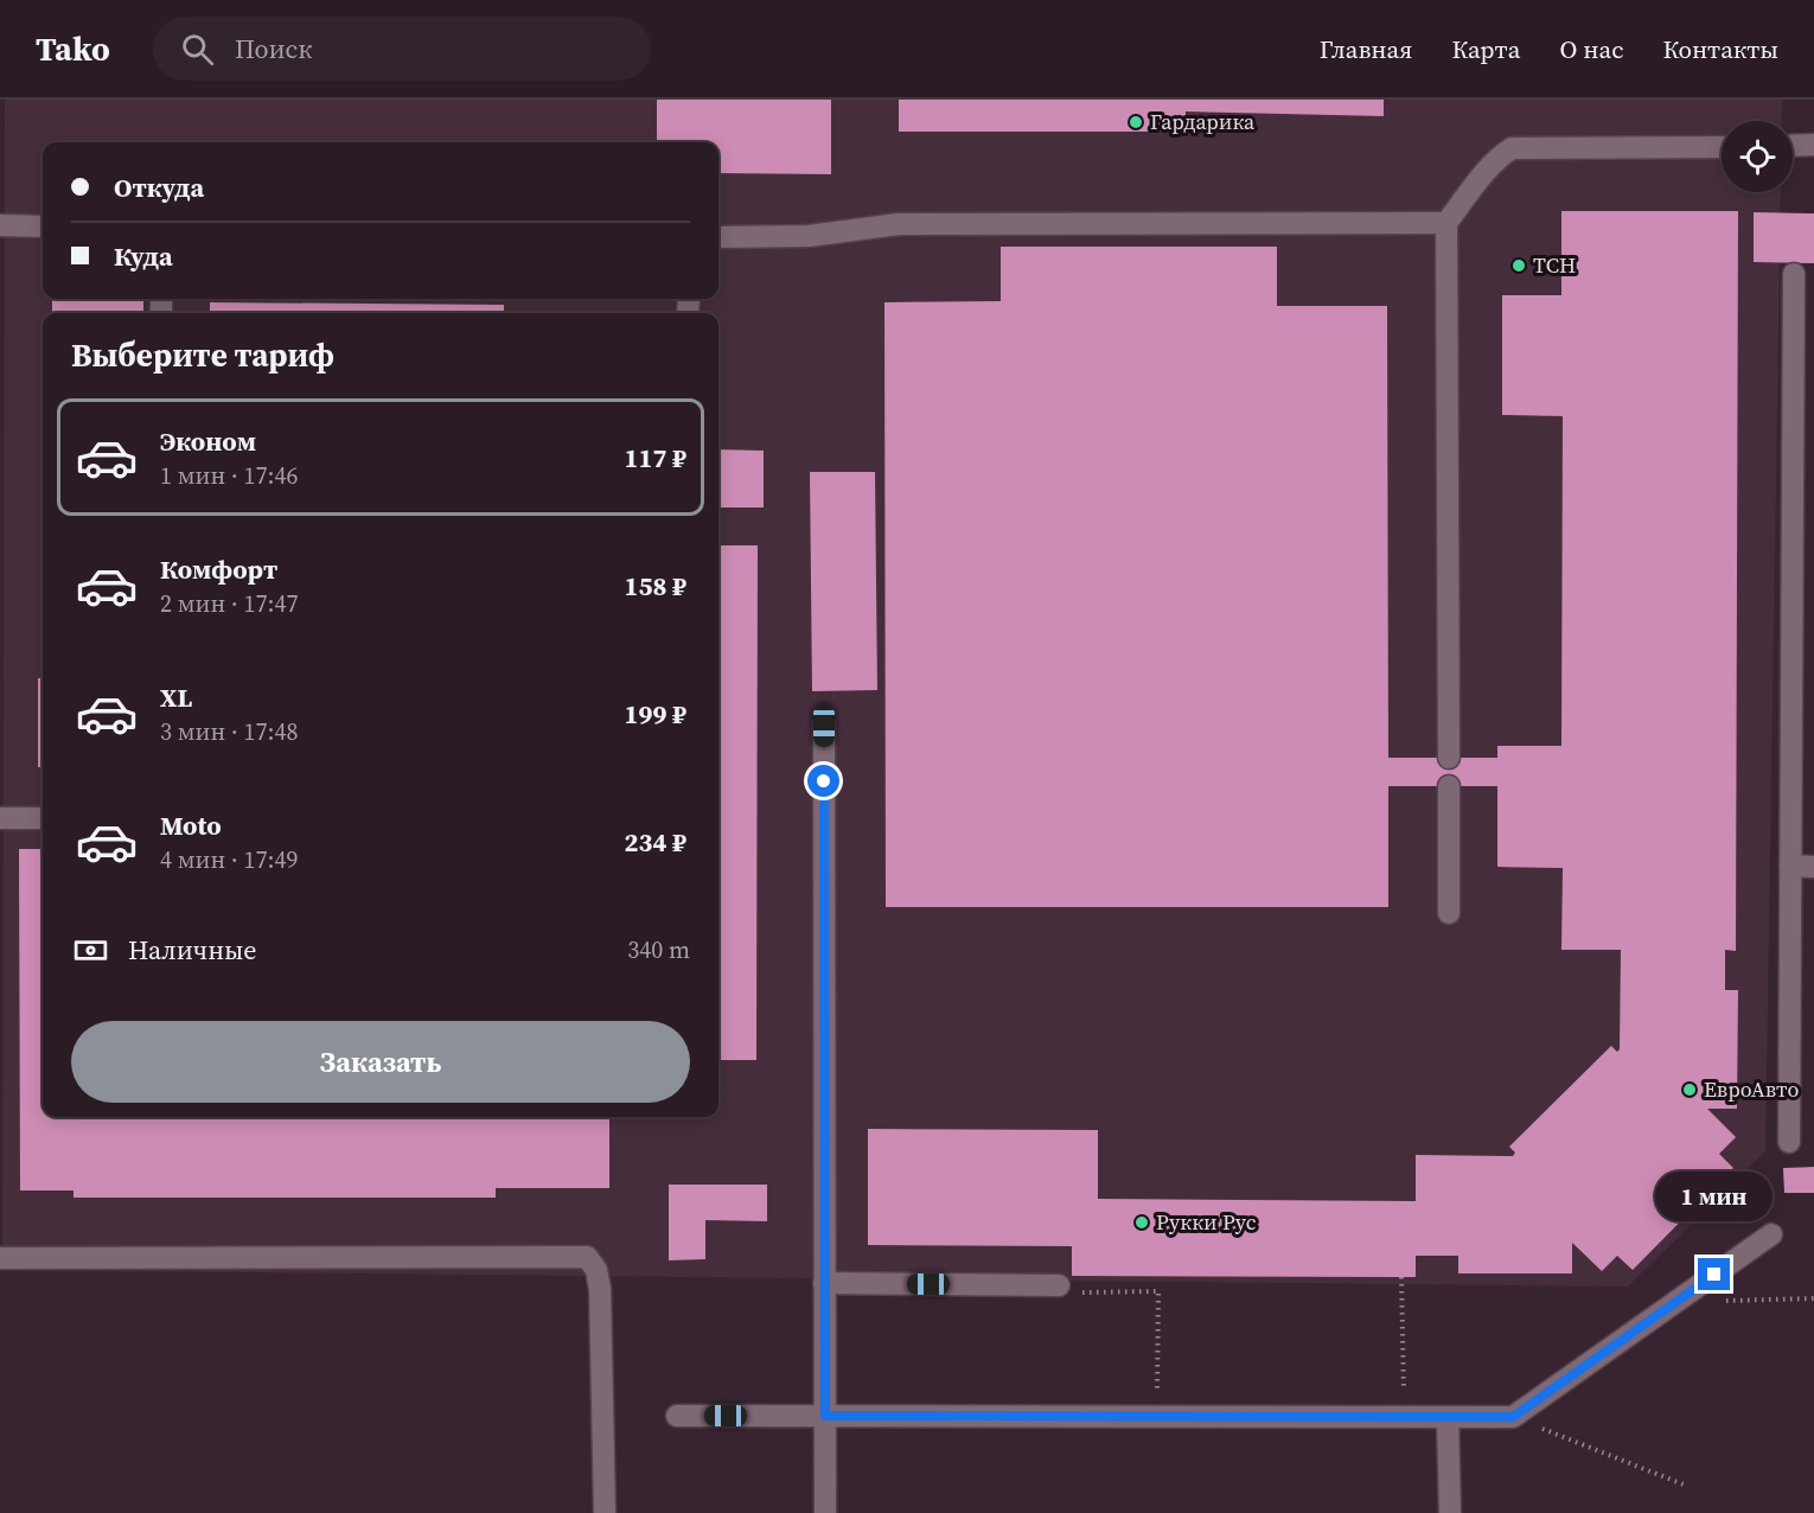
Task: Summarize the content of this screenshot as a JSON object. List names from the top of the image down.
{
  "places": [
    "Гардарика",
    "ТСН",
    "ЕвроАвто",
    "Рукки Рус"
  ],
  "page": {
    "header": "Tako",
    "search": "Поиск",
    "nav": [
      "Главная",
      "Карта",
      "О нас",
      "Контакты"
    ],
    "banner": ["Откуда", "Куда"],
    "heading": "Выберите тариф",
    "list": [
      {
        "name": "Эконом",
        "note": "1 мин · 17:46",
        "value": "117 ₽"
      },
      {
        "name": "Комфорт",
        "note": "2 мин · 17:47",
        "value": "158 ₽"
      },
      {
        "name": "XL",
        "note": "3 мин · 17:48",
        "value": "199 ₽"
      },
      {
        "name": "Moto",
        "note": "4 мин · 17:49",
        "value": "234 ₽"
      }
    ],
    "pay": ["Наличные", "340 m"],
    "buttons": "Заказать",
    "bubble": "1 мин"
  }
}
